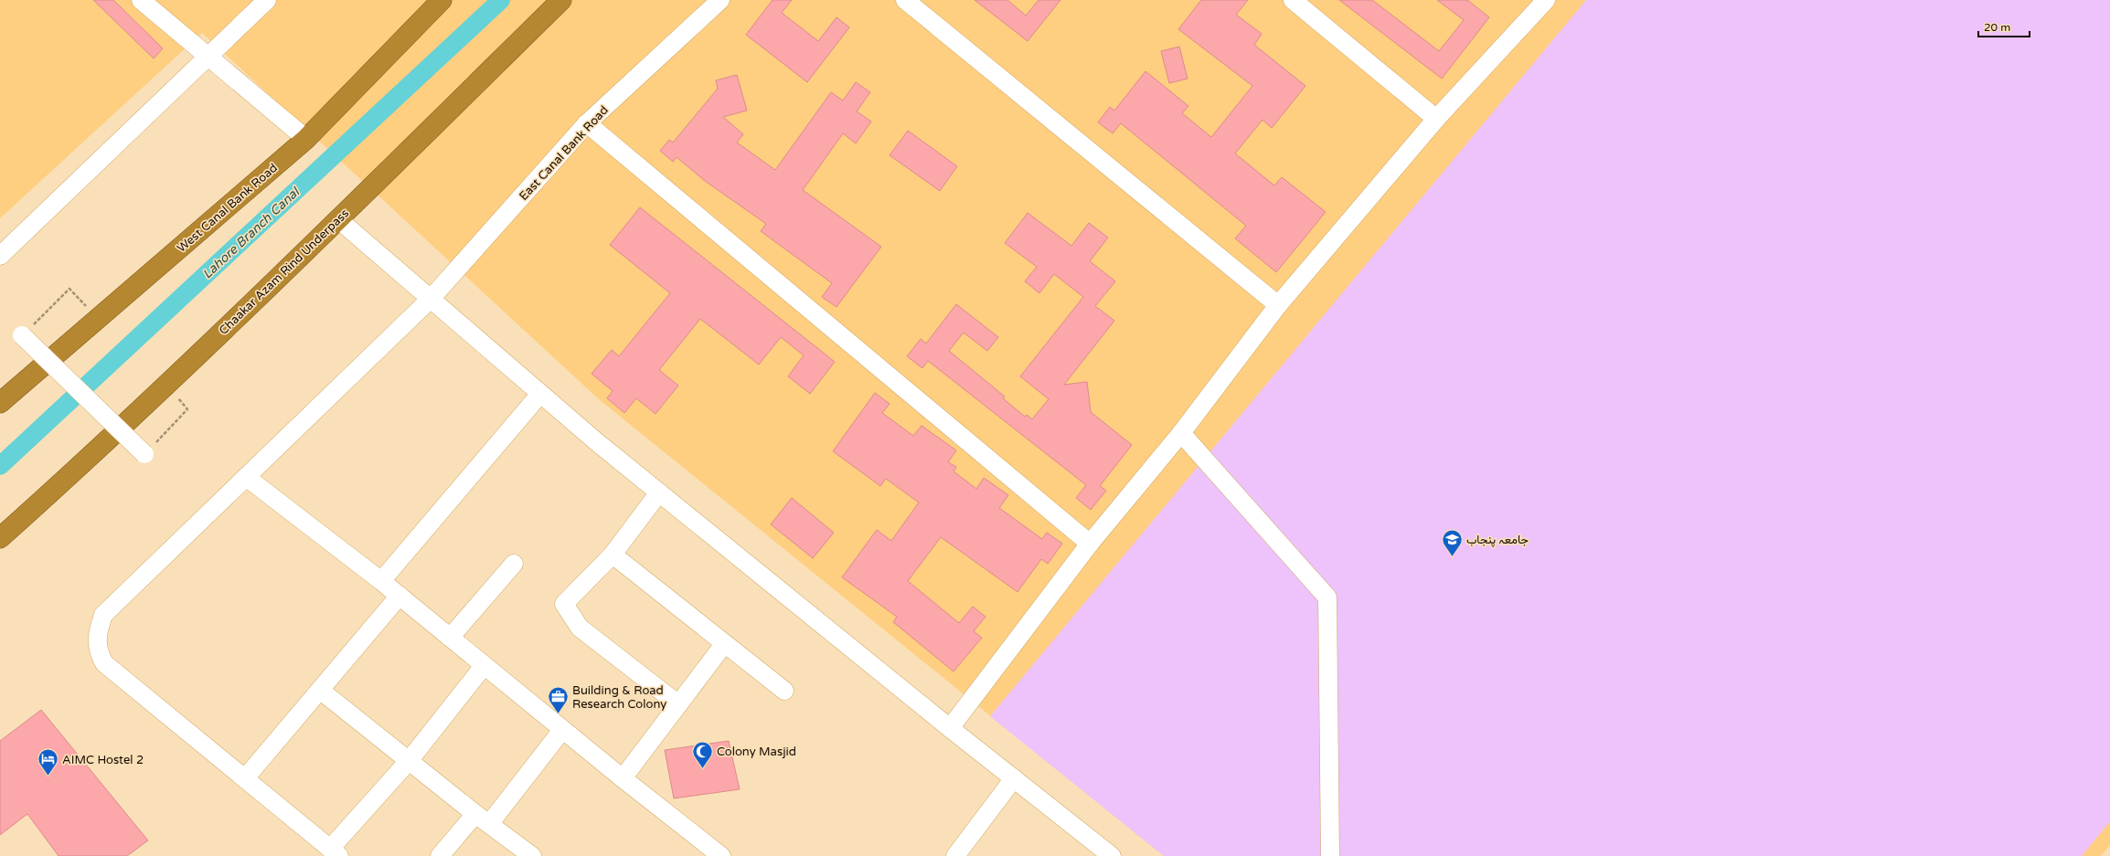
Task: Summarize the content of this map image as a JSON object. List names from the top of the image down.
{
  "streets": {
    "highway": ["West Canal Bank Road", "Chaakar Azam Rind Underpass"],
    "street": ["East Canal Bank Road"]
  },
  "water": ["Lahore Branch Canal"],
  "places": {
    "school or university": ["جامعہ پنجاب"],
    "office": ["Building & Road Research Colony"],
    "mosque": ["Colony Masjid"],
    "hotel": ["AIMC Hostel 2"]
  },
  "scale_bar": "20 m"
}
